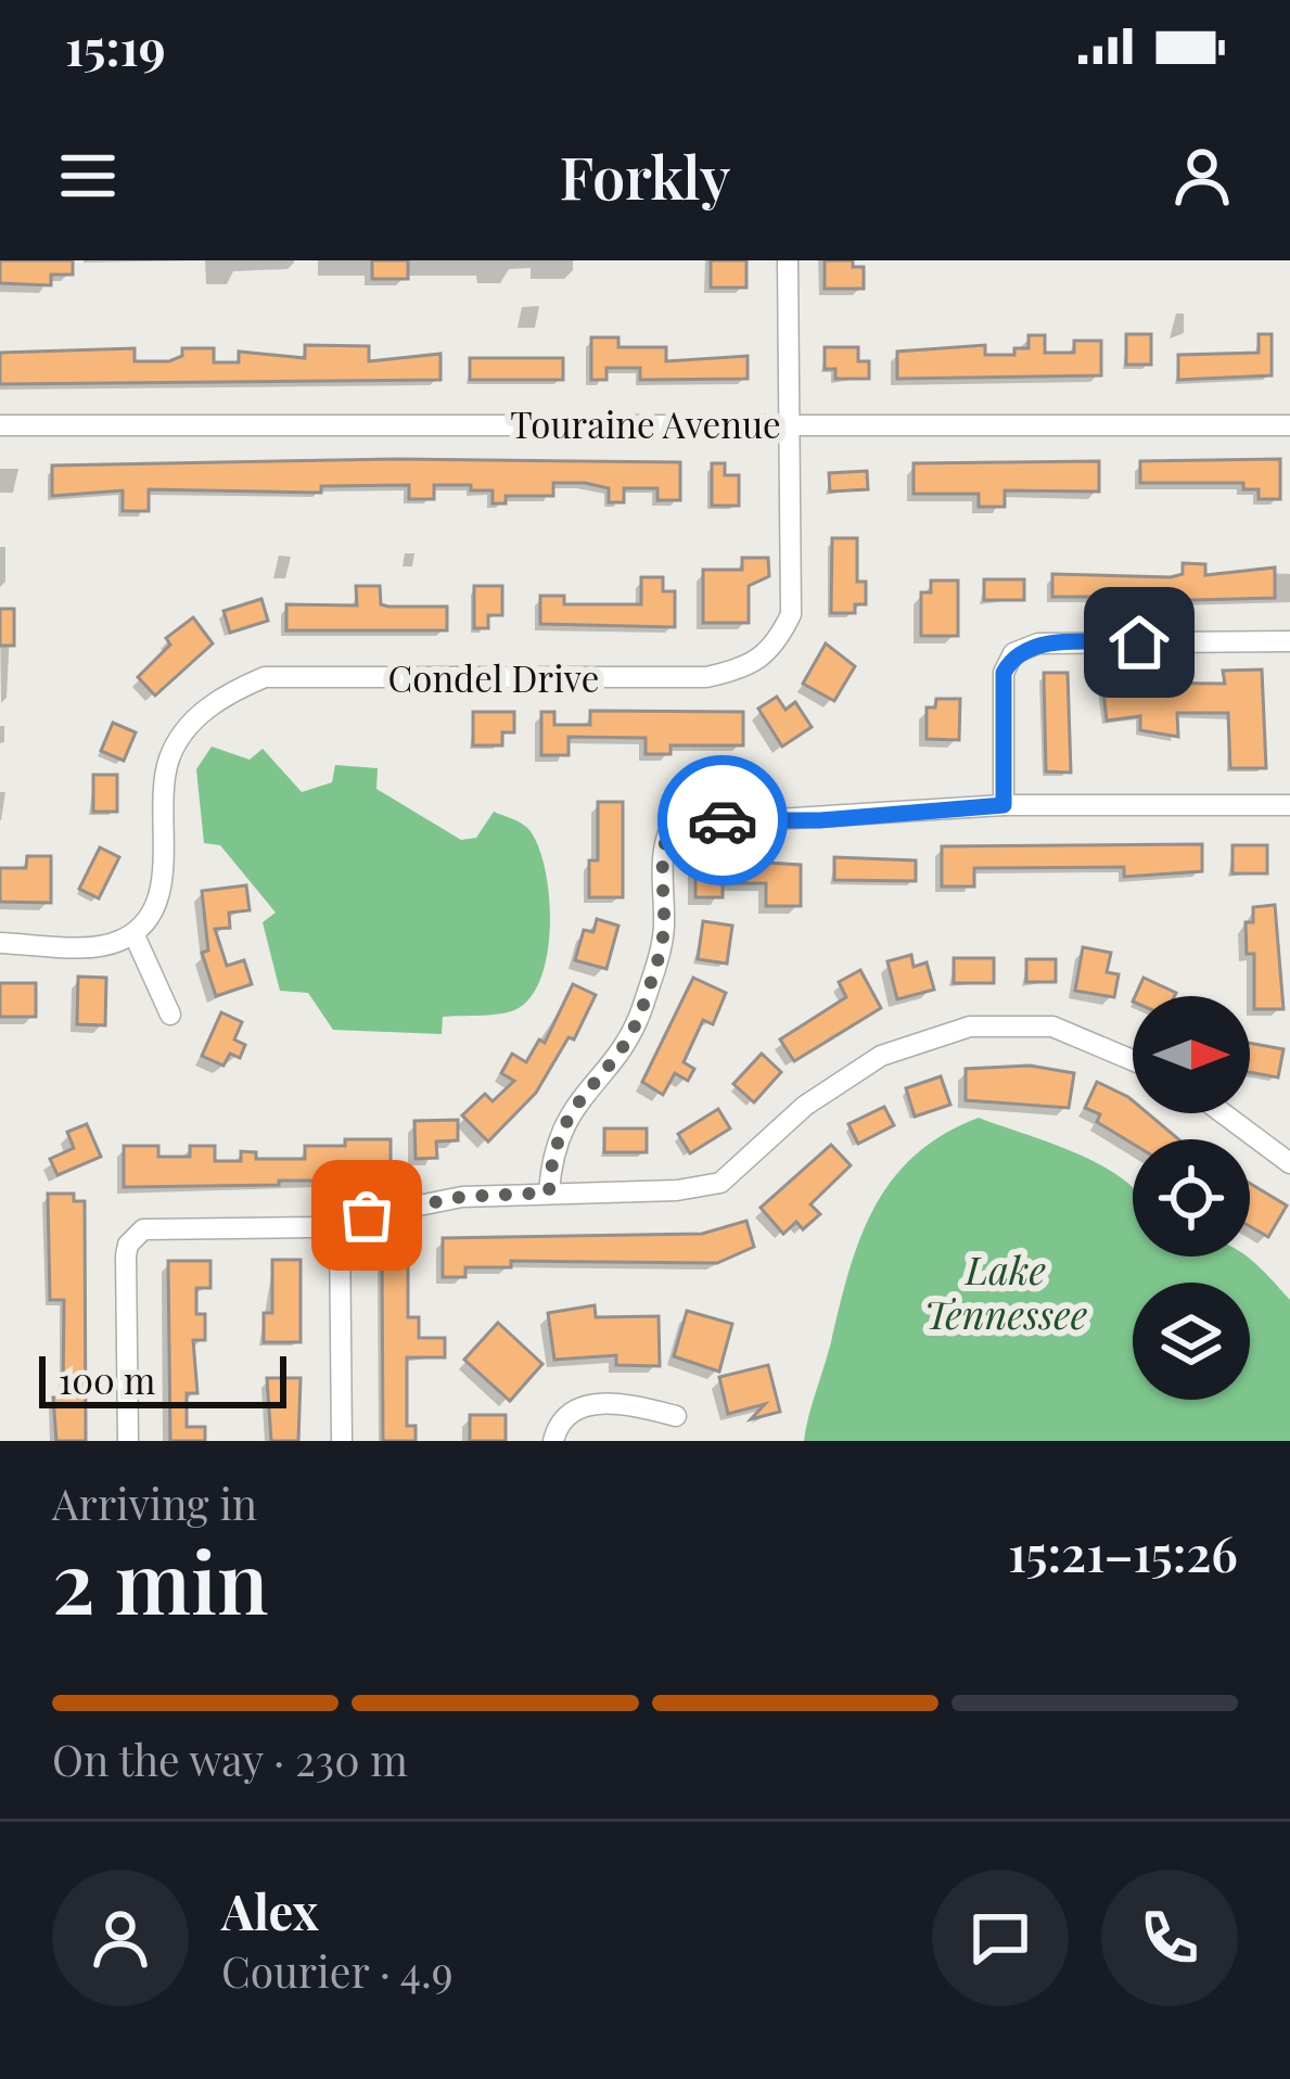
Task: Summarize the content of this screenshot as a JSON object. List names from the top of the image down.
{
  "streets": {
    "street": ["Touraine Avenue", "Condel Drive"]
  },
  "crossings": [
    ["Touraine Avenue", "Condel Drive"]
  ],
  "water": ["Lake Tennessee"],
  "scale_bar": "100 m",
  "north": "right",
  "page": {
    "status": "15:19",
    "header": "Forkly",
    "scale": "100 m",
    "heading": ["2 min", "Arriving in", "15:21–15:26"],
    "panel": ["Alex", "Courier · 4.9"],
    "bar": "On the way · 230 m"
  }
}
